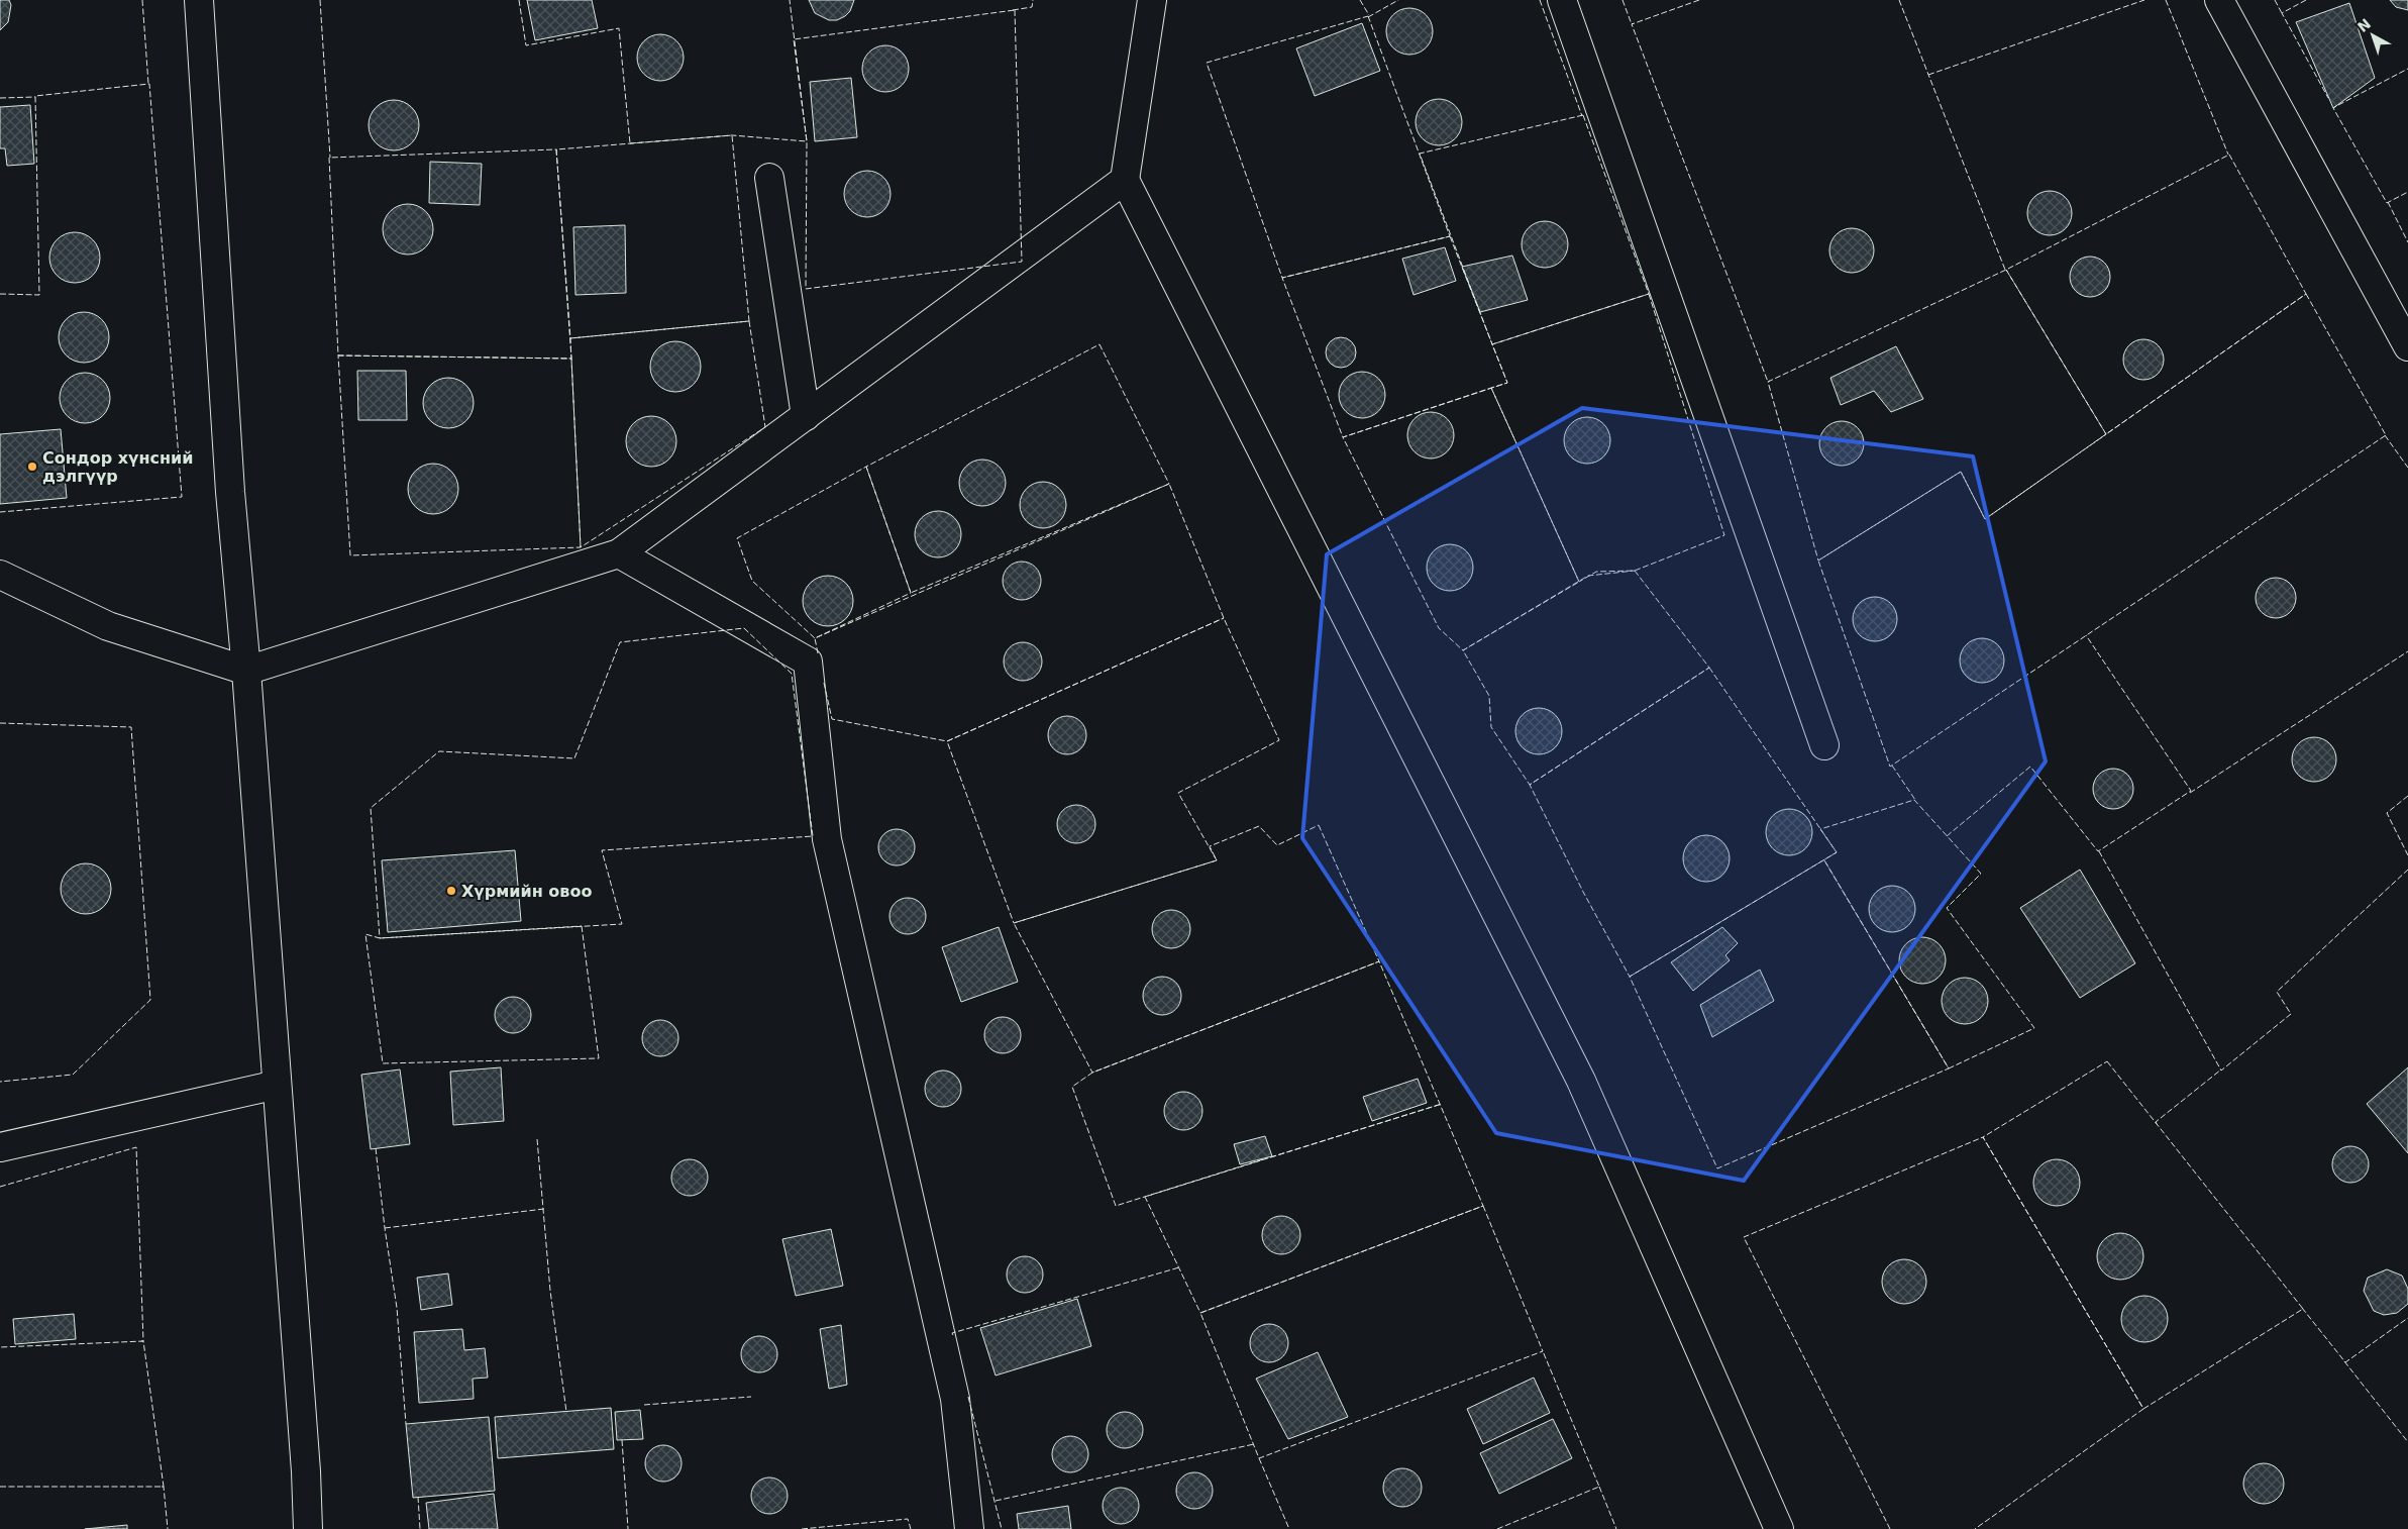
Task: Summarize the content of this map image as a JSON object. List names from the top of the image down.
{
  "places": ["Сондор хүнсний дэлгүүр", "Хүрмийн овоо"],
  "north": "top left"
}
